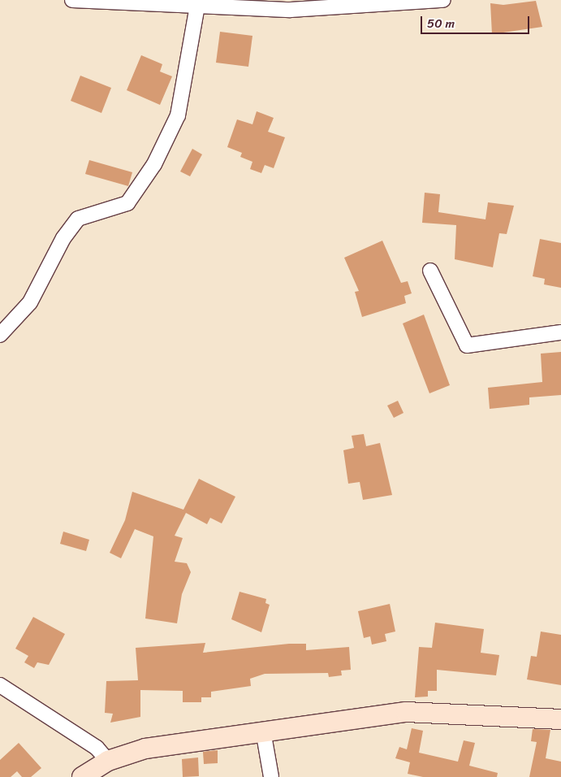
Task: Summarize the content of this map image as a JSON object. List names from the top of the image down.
{
  "scale_bar": "50 m"
}
